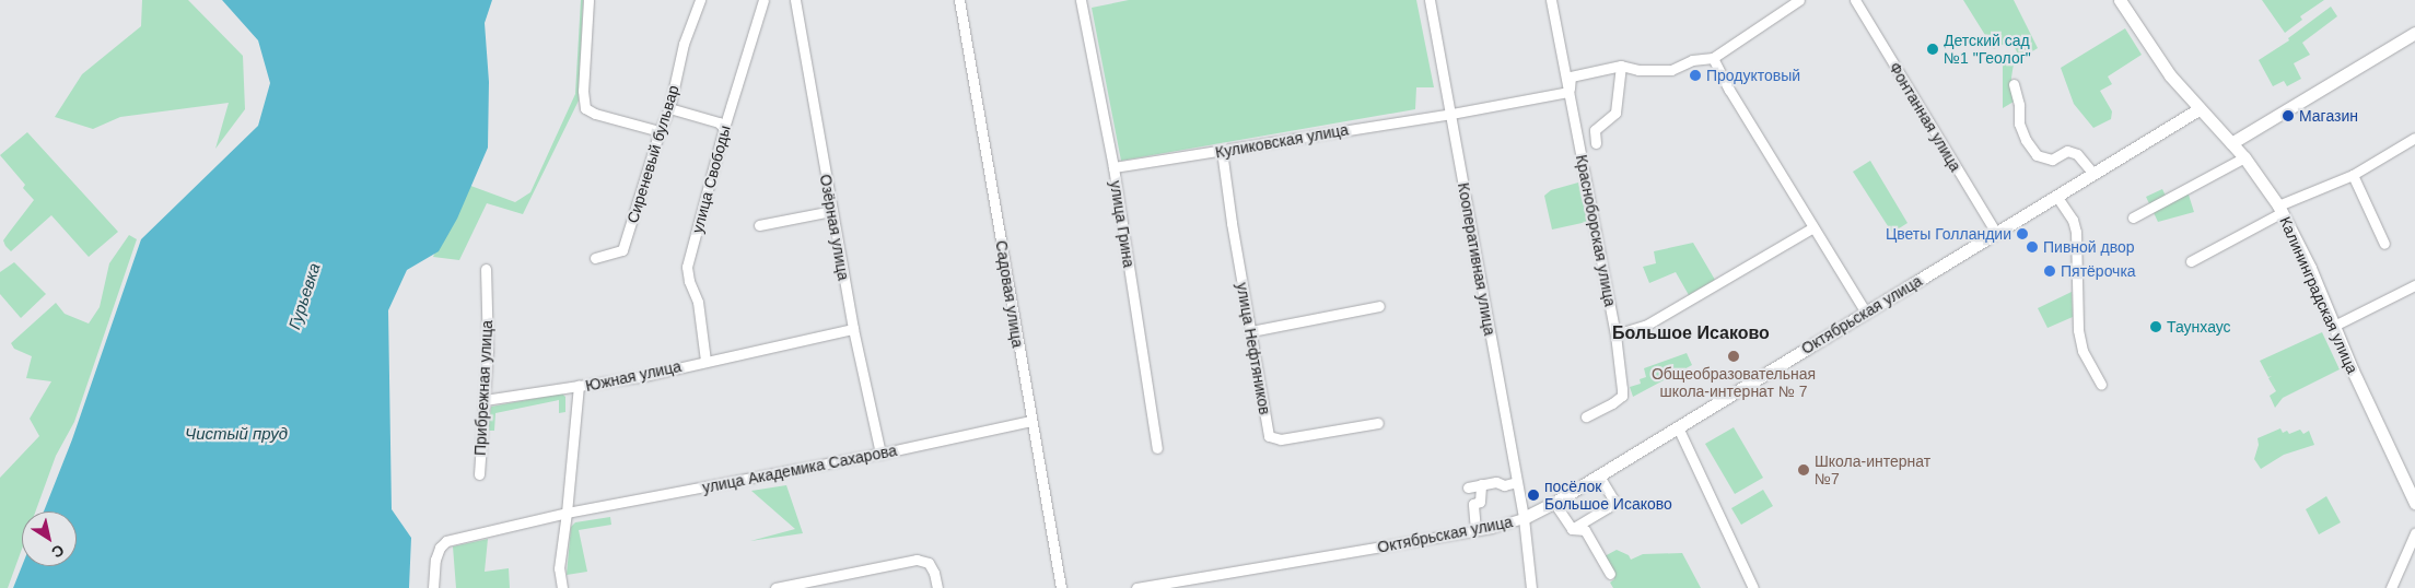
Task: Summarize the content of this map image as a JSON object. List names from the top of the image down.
{
  "streets": {
    "street": [
      "Фонтанная улица",
      "Куликовская улица",
      "Сиреневый бульвар",
      "улица Свободы",
      "улица Грина",
      "Озёрная улица",
      "Красноборская улица",
      "Кооперативная улица",
      "Садовая улица",
      "Калининградская улица",
      "Октябрьская улица",
      "улица Нефтяников",
      "Южная улица",
      "Прибрежная улица",
      "улица Академика Сахарова"
    ]
  },
  "crossings": [
    ["Фонтанная улица", "Октябрьская улица"],
    ["Куликовская улица", "улица Грина"],
    ["Куликовская улица", "Красноборская улица"],
    ["Куликовская улица", "Кооперативная улица"],
    ["Куликовская улица", "улица Нефтяников"],
    ["улица Свободы", "Южная улица"],
    ["Озёрная улица", "Южная улица"],
    ["Озёрная улица", "улица Академика Сахарова"],
    ["Кооперативная улица", "Октябрьская улица"],
    ["Садовая улица", "улица Академика Сахарова"],
    ["Калининградская улица", "Октябрьская улица"],
    ["Южная улица", "улица Академика Сахарова"]
  ],
  "districts": ["Большое Исаково"],
  "water": ["Гурьевка", "Чистый пруд"],
  "places": [
    "Детский сад №1 \"Геолог\"",
    "Продуктовый",
    "Магазин",
    "Цветы Голландии",
    "Пивной двор",
    "Пятёрочка",
    "Таунхаус",
    "Общеобразовательная школа-интернат № 7",
    "Школа-интернат №7",
    "посёлок Большое Исаково"
  ],
  "north": "bottom right"
}
